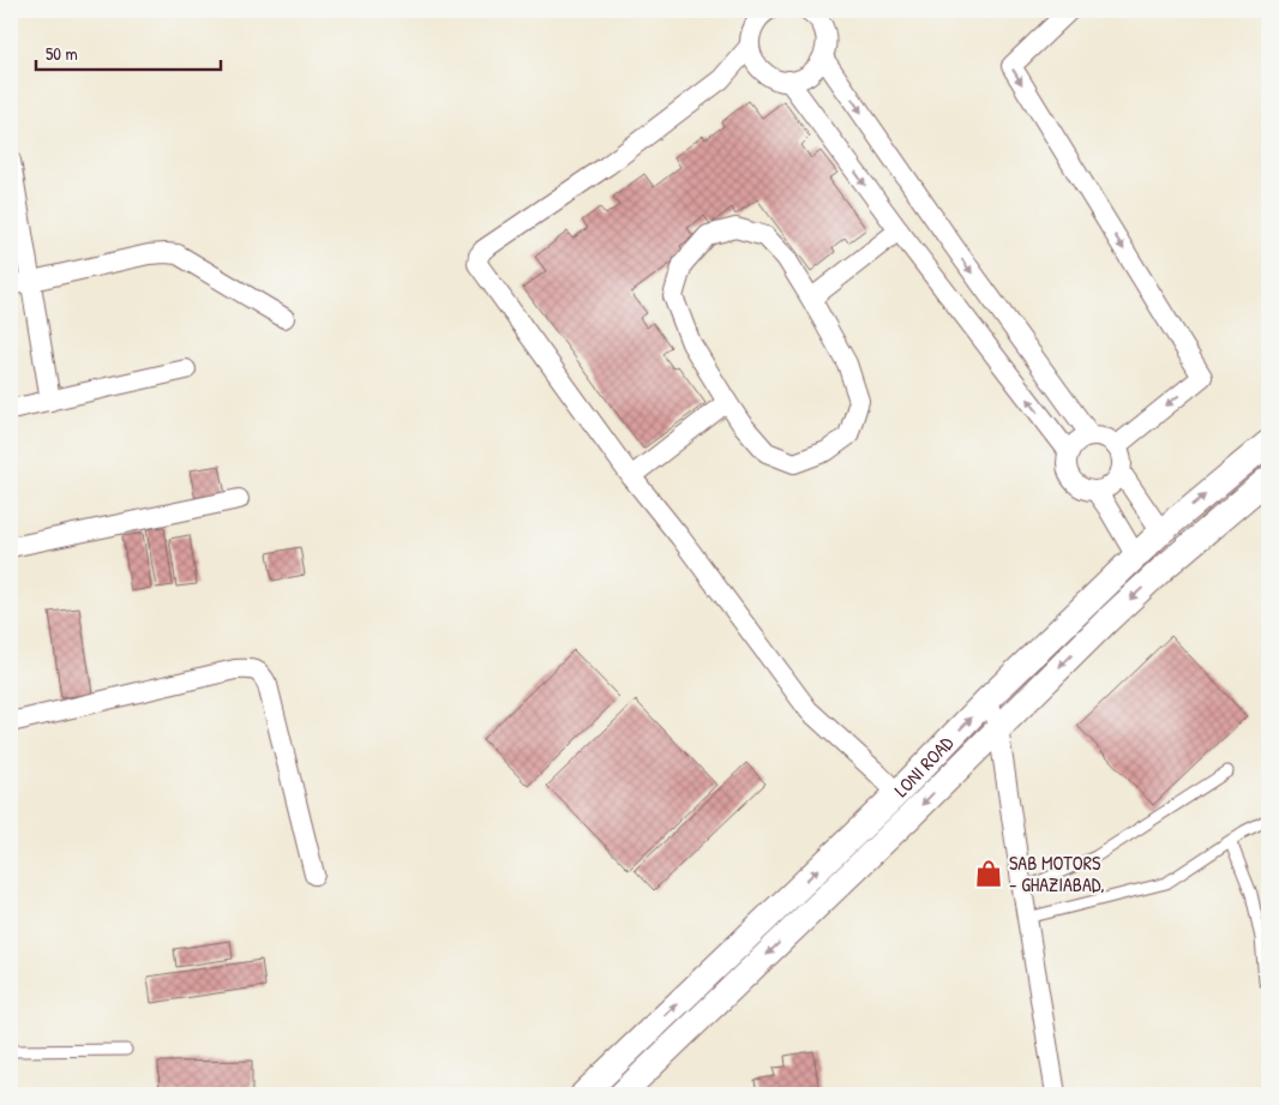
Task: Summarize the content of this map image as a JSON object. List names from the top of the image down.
{
  "streets": {
    "street": ["LONI ROAD"]
  },
  "places": {
    "shop": ["SAB MOTORS - GHAZIABAD,"]
  },
  "scale_bar": "50 m"
}
